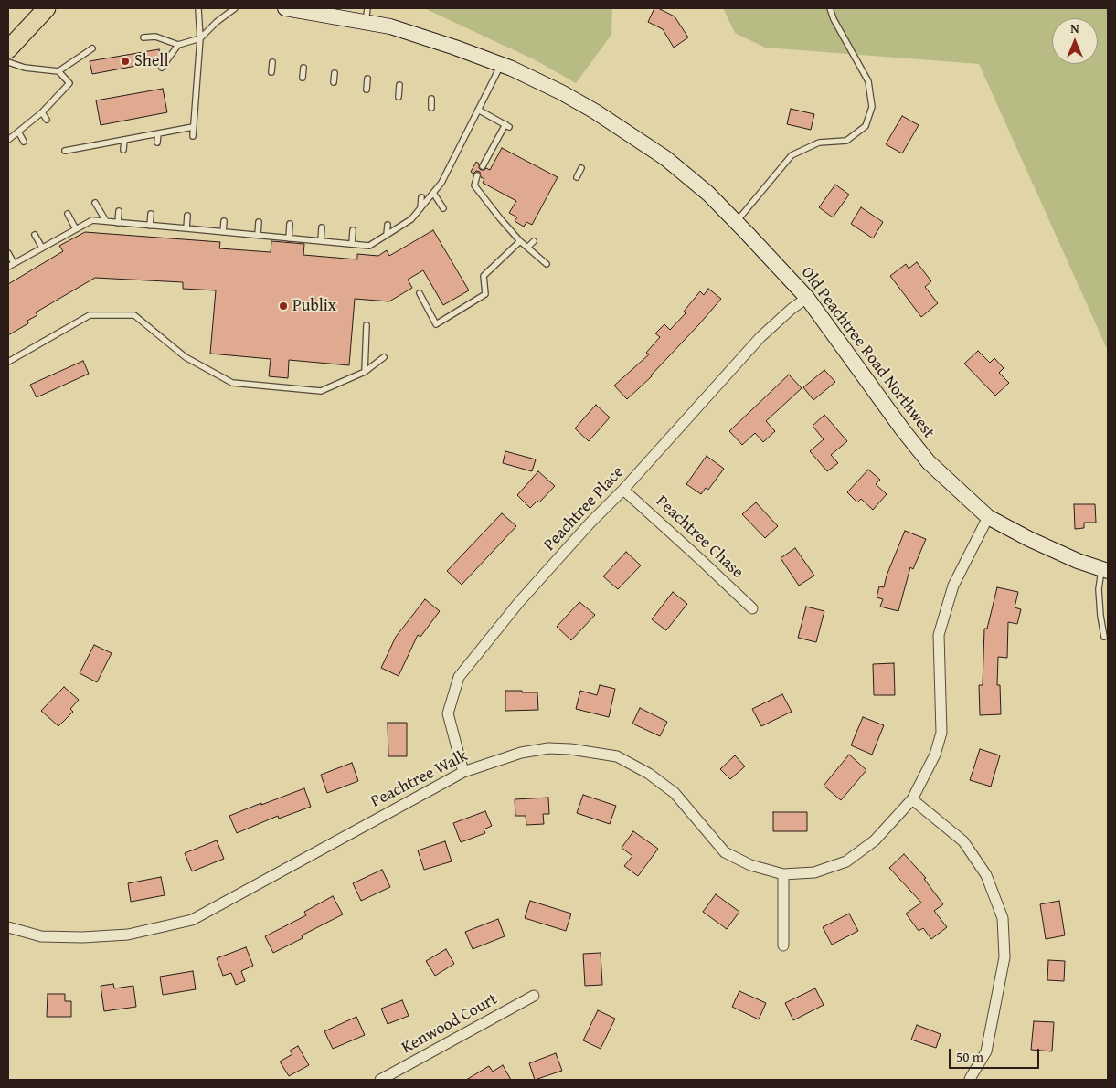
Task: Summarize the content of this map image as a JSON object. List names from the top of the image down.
{
  "streets": {
    "main road": ["Old Peachtree Road Northwest"],
    "street": [
      "Peachtree Place",
      "Peachtree Chase",
      "Peachtree Walk",
      "Kenwood Court"
    ]
  },
  "crossings": [
    ["Old Peachtree Road Northwest", "Peachtree Place"],
    ["Old Peachtree Road Northwest", "Peachtree Walk"],
    ["Peachtree Place", "Peachtree Chase"],
    ["Peachtree Place", "Peachtree Walk"]
  ],
  "places": ["Shell", "Publix"],
  "scale_bar": "50 m",
  "north": "top"
}
